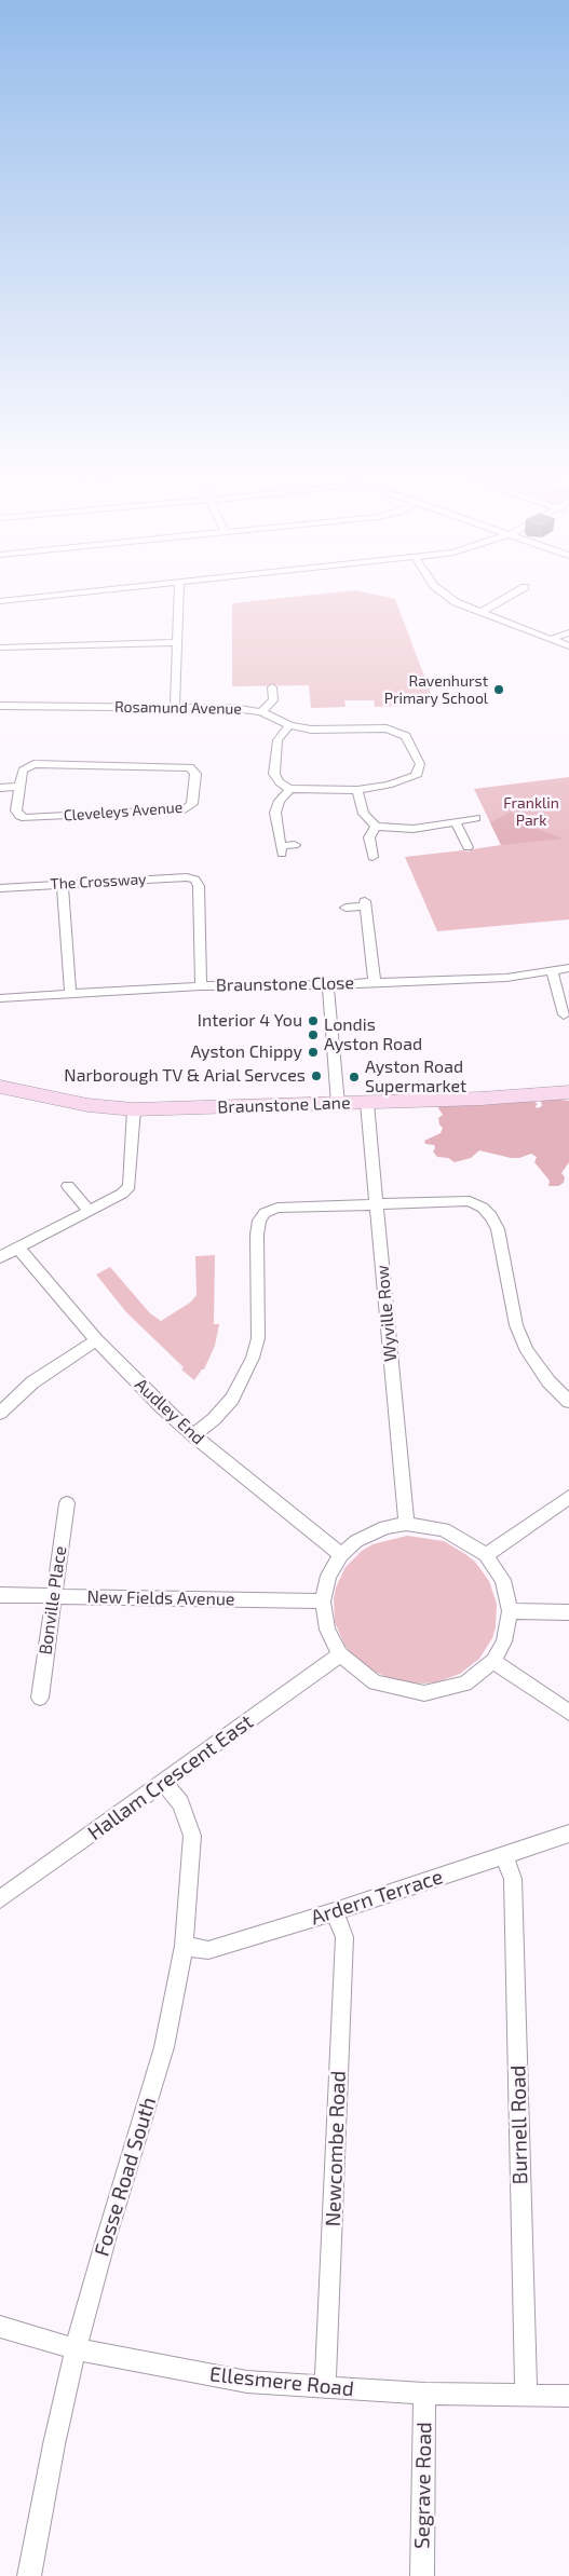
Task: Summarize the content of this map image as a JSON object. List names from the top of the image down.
{
  "streets": {
    "street": [
      "Rosamund Avenue",
      "Cleveleys Avenue",
      "The Crossway",
      "Braunstone Close",
      "Braunstone Lane",
      "Wyville Row",
      "Audley End",
      "New Fields Avenue",
      "Bonville Place",
      "Hallam Crescent East",
      "Ardern Terrace",
      "Burnell Road",
      "Newcombe Road",
      "Fosse Road South",
      "Ellesmere Road",
      "Segrave Road"
    ]
  },
  "crossings": [
    ["The Crossway", "Braunstone Close"],
    ["Braunstone Lane", "Wyville Row"],
    ["Wyville Row", "Audley End"],
    ["Wyville Row", "New Fields Avenue"],
    ["Wyville Row", "Hallam Crescent East"],
    ["Audley End", "New Fields Avenue"],
    ["Audley End", "Hallam Crescent East"],
    ["New Fields Avenue", "Bonville Place"],
    ["New Fields Avenue", "Hallam Crescent East"],
    ["Hallam Crescent East", "Fosse Road South"],
    ["Ardern Terrace", "Burnell Road"],
    ["Ardern Terrace", "Newcombe Road"],
    ["Ardern Terrace", "Fosse Road South"],
    ["Burnell Road", "Ellesmere Road"],
    ["Newcombe Road", "Ellesmere Road"],
    ["Fosse Road South", "Ellesmere Road"],
    ["Ellesmere Road", "Segrave Road"]
  ],
  "parks": ["Franklin Park"],
  "places": [
    "Ravenhurst Primary School",
    "Interior 4 You",
    "Londis Ayston Road",
    "Ayston Chippy",
    "Narborough TV & Arial Servces",
    "Ayston Road Supermarket"
  ]
}
